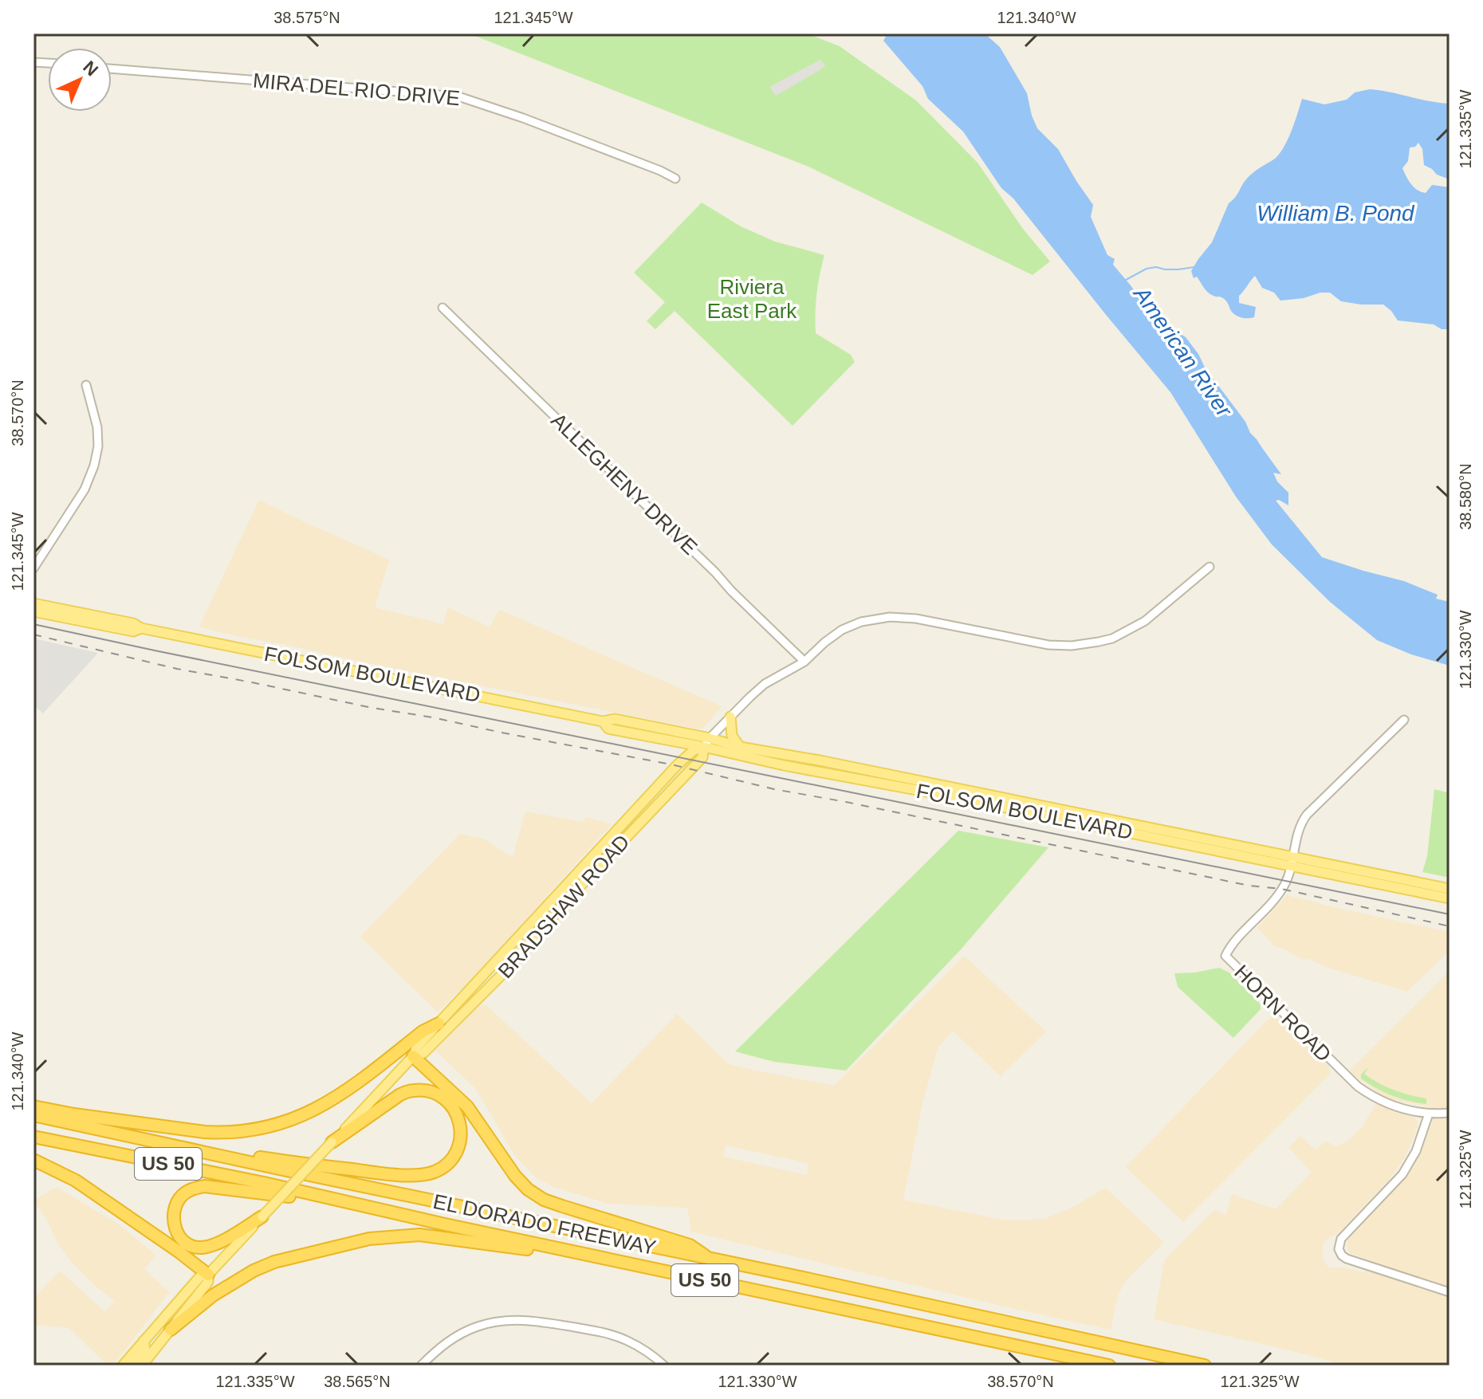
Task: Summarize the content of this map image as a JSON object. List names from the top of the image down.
{
  "streets": {
    "highway": ["US 50", "EL DORADO FREEWAY"],
    "main road": ["FOLSOM BOULEVARD", "BRADSHAW ROAD"],
    "street": ["MIRA DEL RIO DRIVE", "ALLEGHENY DRIVE", "HORN ROAD"]
  },
  "crossings": [
    ["ALLEGHENY DRIVE", "BRADSHAW ROAD"],
    ["FOLSOM BOULEVARD", "BRADSHAW ROAD"],
    ["FOLSOM BOULEVARD", "HORN ROAD"]
  ],
  "water": ["William B. Pond", "American River"],
  "parks": ["Riviera East Park"],
  "north": "top right",
  "coordinates": [
    "38.575°N",
    "121.345°W",
    "121.340°W",
    "121.335°W",
    "38.570°N",
    "38.580°N",
    "121.330°W",
    "121.325°W",
    "38.565°N"
  ]
}
